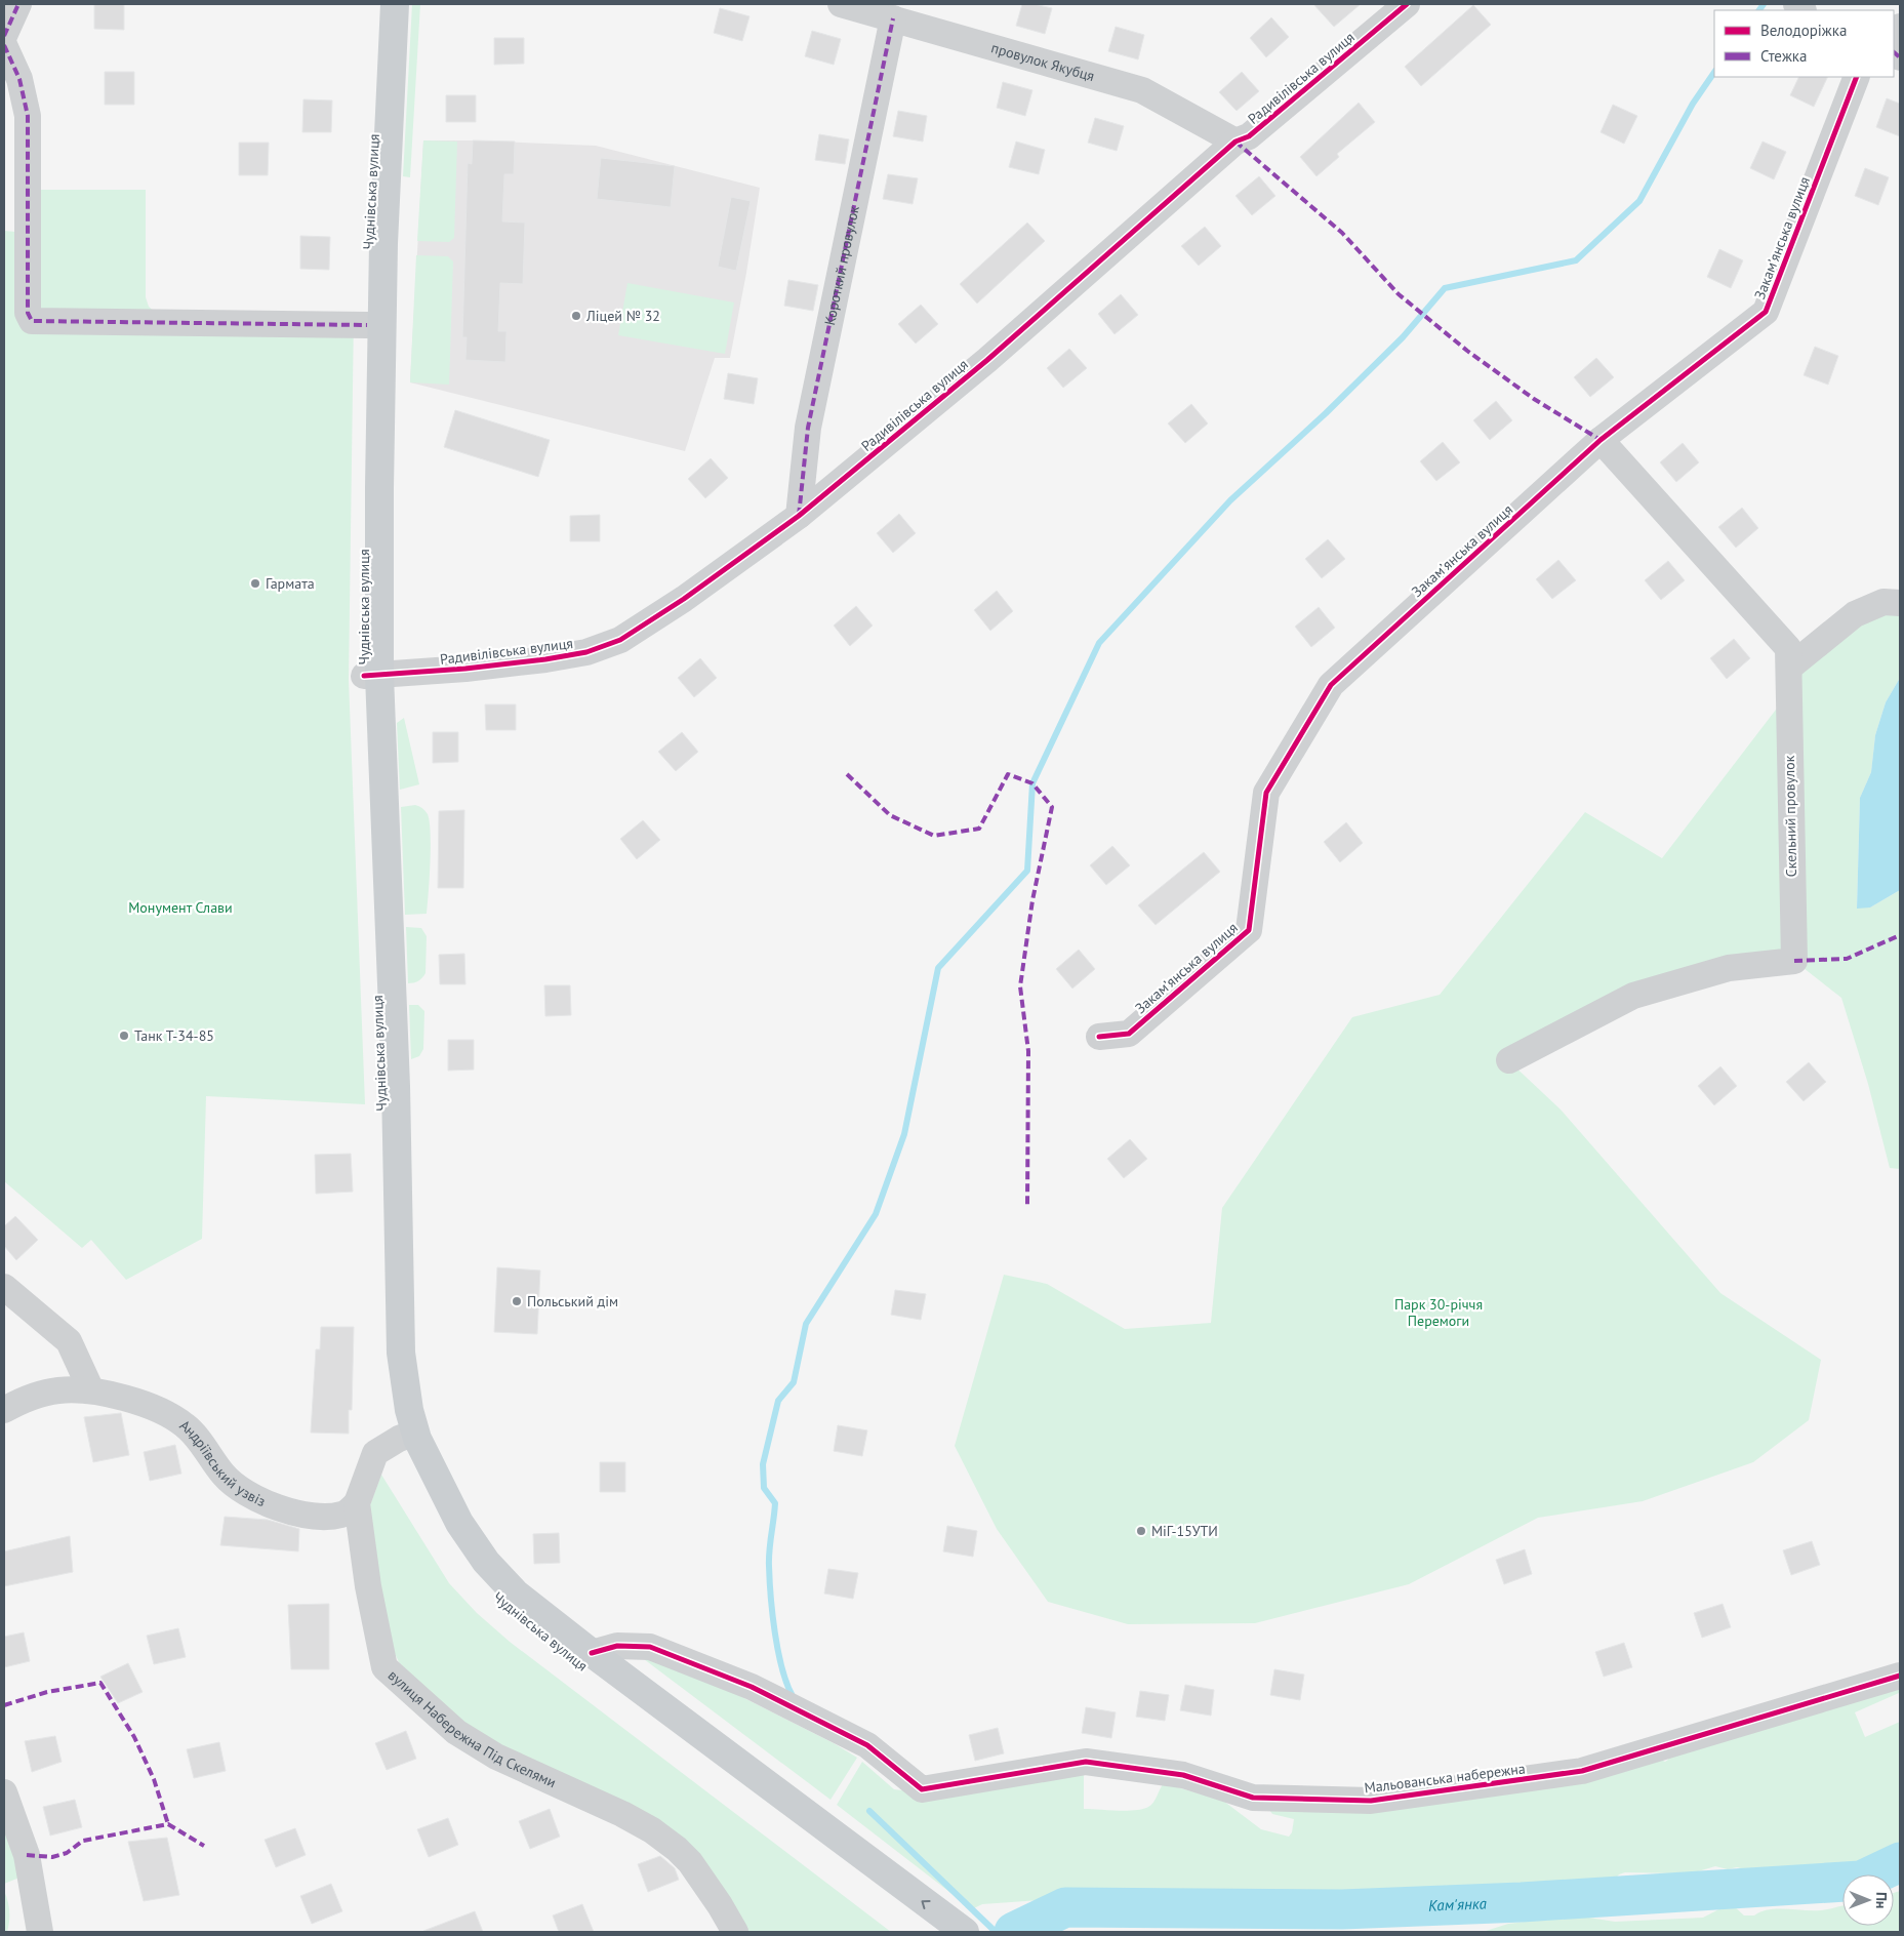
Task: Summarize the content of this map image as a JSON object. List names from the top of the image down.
{
  "streets": {
    "main road": ["Чуднівська вулиця"],
    "street": [
      "провулок Якубця",
      "Радивілівська вулиця",
      "Закамʼянська вулиця",
      "Короткий провулок",
      "Скельний провулок",
      "Андріївський узвіз",
      "вулиця Набережна Під Скелями",
      "Мальованська набережна"
    ]
  },
  "crossings": [
    ["провулок Якубця", "Радивілівська вулиця"],
    ["провулок Якубця", "Короткий провулок"],
    ["Радивілівська вулиця", "Чуднівська вулиця"],
    ["Радивілівська вулиця", "Короткий провулок"],
    ["Чуднівська вулиця", "вулиця Набережна Під Скелями"],
    ["Чуднівська вулиця", "Мальованська набережна"],
    ["Закамʼянська вулиця", "Скельний провулок"],
    ["Андріївський узвіз", "вулиця Набережна Під Скелями"]
  ],
  "water": ["Кам'янка"],
  "parks": ["Монумент Слави", "Парк 30-річчя Перемоги"],
  "places": [
    "Ліцей № 32",
    "Гармата",
    "Танк Т-34-85",
    "Польський дім",
    "МіГ-15УТИ"
  ],
  "legend": ["Велодоріжка", "Стежка"],
  "north": "right"
}
